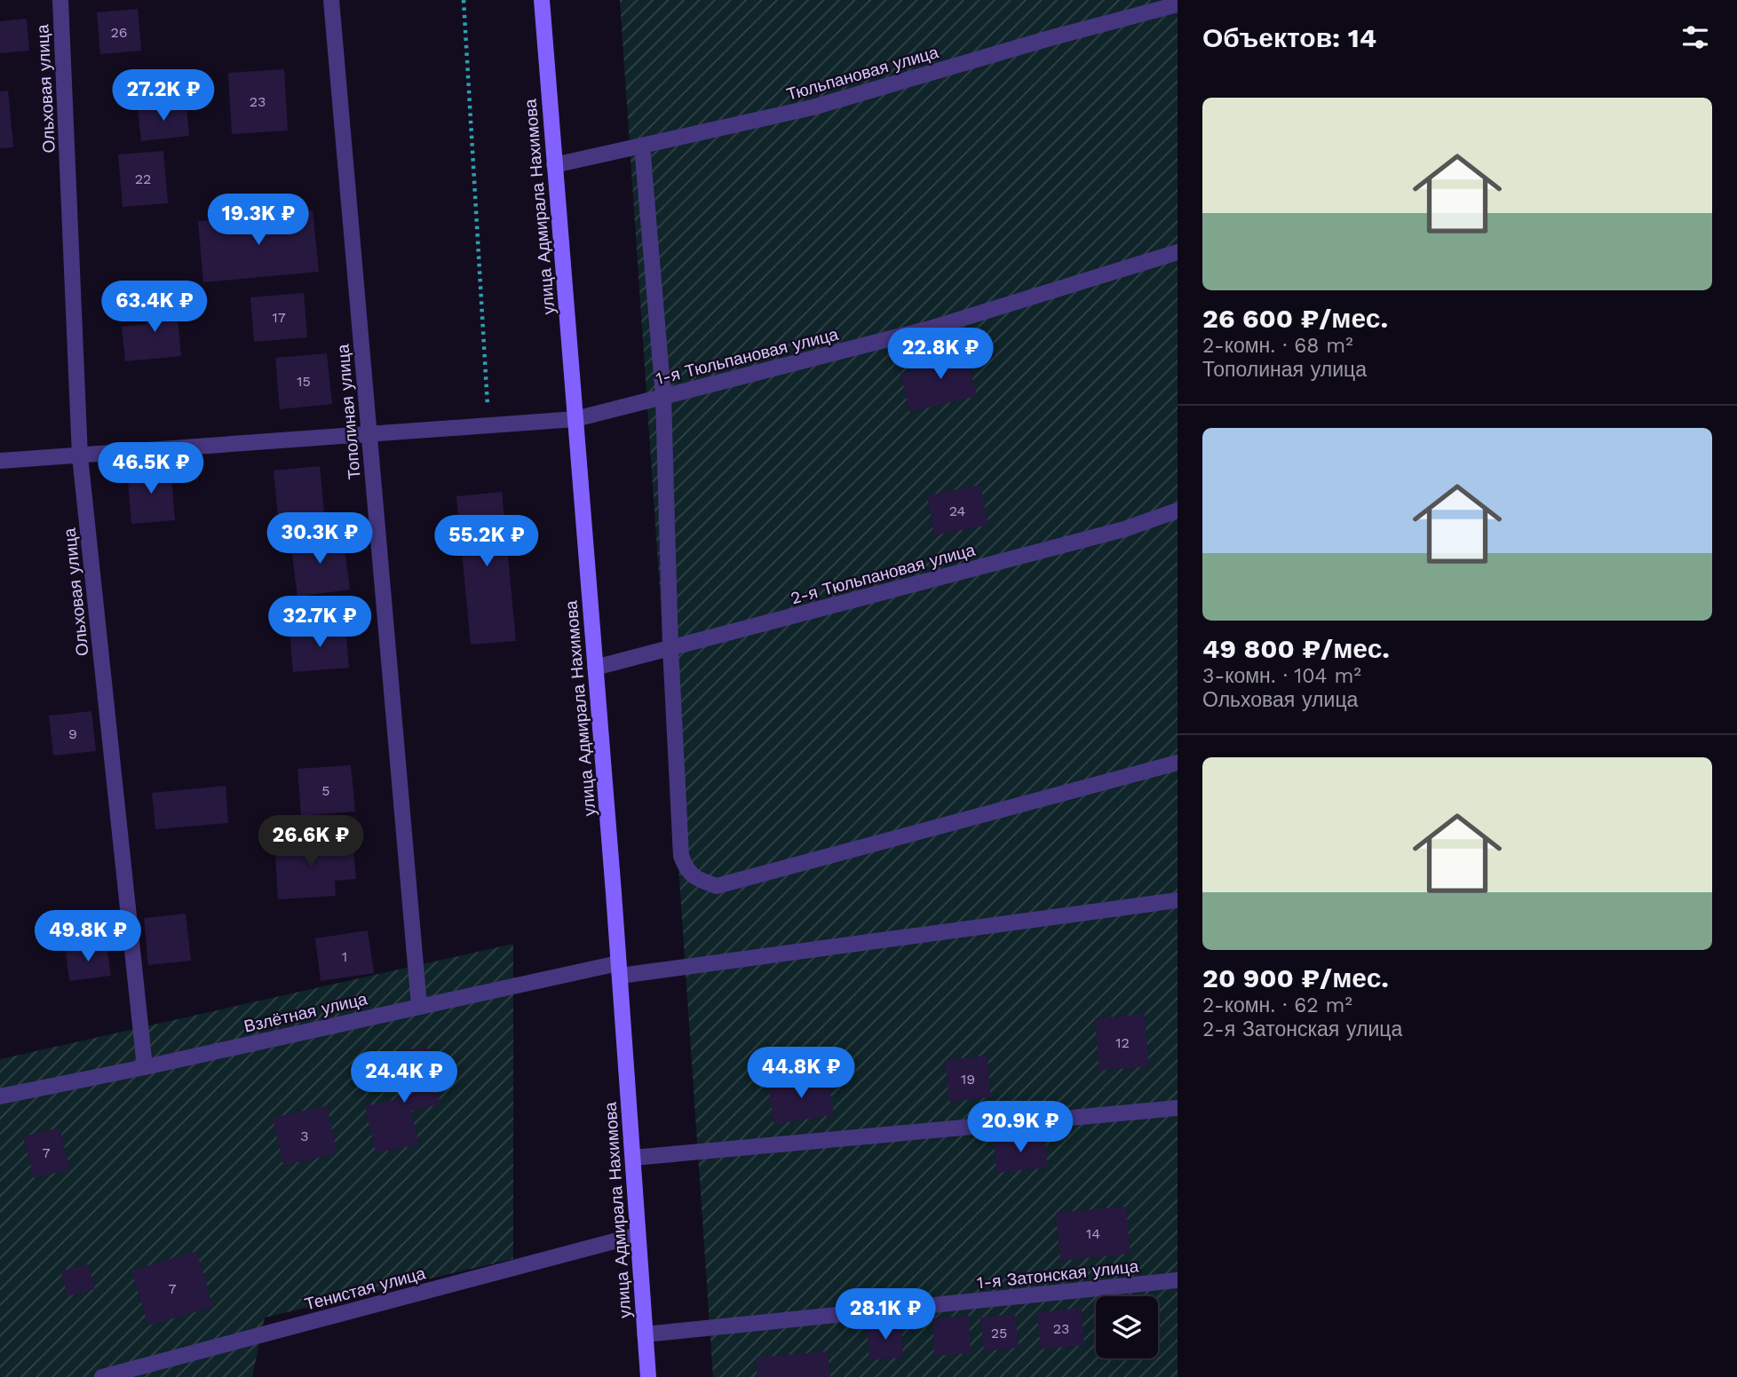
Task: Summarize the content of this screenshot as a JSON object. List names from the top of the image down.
{
  "streets": {
    "main road": ["улица Адмирала Нахимова"],
    "street": [
      "Тюльпановая улица",
      "Ольховая улица",
      "1-я Тюльпановая улица",
      "Тополиная улица",
      "2-я Тюльпановая улица",
      "Взлётная улица",
      "1-я Затонская улица",
      "Тенистая улица"
    ]
  },
  "crossings": [
    ["Тюльпановая улица", "улица Адмирала Нахимова"],
    ["Ольховая улица", "1-я Тюльпановая улица"],
    ["Ольховая улица", "Взлётная улица"],
    ["улица Адмирала Нахимова", "1-я Тюльпановая улица"],
    ["улица Адмирала Нахимова", "2-я Тюльпановая улица"],
    ["улица Адмирала Нахимова", "Взлётная улица"],
    ["улица Адмирала Нахимова", "1-я Затонская улица"],
    ["улица Адмирала Нахимова", "Тенистая улица"],
    ["1-я Тюльпановая улица", "Тополиная улица"],
    ["Тополиная улица", "Взлётная улица"]
  ],
  "house_numbers": [
    "26",
    "23",
    "22",
    "17",
    "15",
    "24",
    "9",
    "5",
    "1",
    "12",
    "19",
    "3",
    "7",
    "14",
    "7",
    "23",
    "25"
  ],
  "page": {
    "heading": "Объектов: 14",
    "price": [
      "27.2K ₽",
      "19.3K ₽",
      "63.4K ₽",
      "22.8K ₽",
      "46.5K ₽",
      "30.3K ₽",
      "55.2K ₽",
      "32.7K ₽",
      "26.6K ₽",
      "49.8K ₽",
      "44.8K ₽",
      "24.4K ₽",
      "20.9K ₽",
      "28.1K ₽"
    ],
    "list": [
      {
        "name": "26 600 ₽/мес.",
        "note": "2-комн. · 68 m² · Тополиная улица"
      },
      {
        "name": "49 800 ₽/мес.",
        "note": "3-комн. · 104 m² · Ольховая улица"
      },
      {
        "name": "20 900 ₽/мес.",
        "note": "2-комн. · 62 m² · 2-я Затонская улица"
      }
    ]
  }
}
